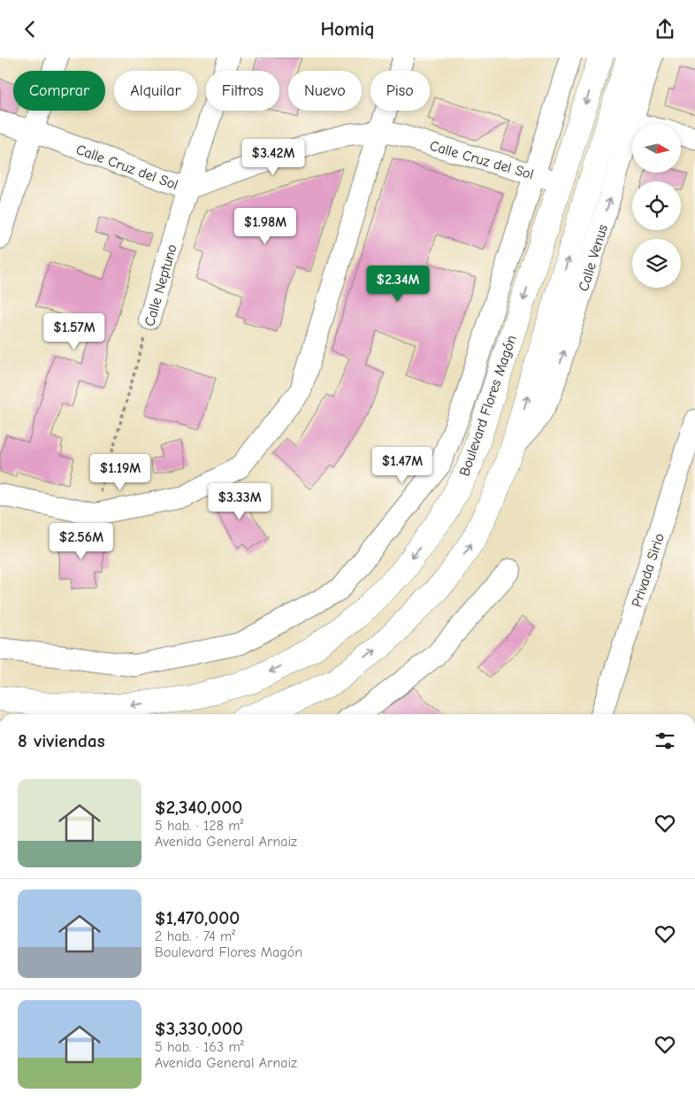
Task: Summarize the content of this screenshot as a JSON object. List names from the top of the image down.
{
  "streets": {
    "main road": ["Boulevard Flores Magón"],
    "street": [
      "Calle Cruz del Sol",
      "Calle Venus",
      "Calle Neptuno",
      "Privada Sirio"
    ]
  },
  "crossings": [
    ["Calle Cruz del Sol", "Calle Neptuno"],
    ["Calle Cruz del Sol", "Boulevard Flores Magón"]
  ],
  "one_way": ["Calle Venus"],
  "north": "right",
  "page": {
    "header": "Homiq",
    "chip": [
      "Comprar",
      "Alquilar",
      "Filtros",
      "Nuevo",
      "Piso"
    ],
    "price": [
      "$3.42M",
      "$1.98M",
      "$2.34M",
      "$1.57M",
      "$1.47M",
      "$1.19M",
      "$3.33M",
      "$2.56M"
    ],
    "heading": "8 viviendas",
    "list": [
      {
        "name": "$2,340,000",
        "note": "5 hab. · 128 m² · Avenida General Arnaiz"
      },
      {
        "name": "$1,470,000",
        "note": "2 hab. · 74 m² · Boulevard Flores Magón"
      },
      {
        "name": "$3,330,000",
        "note": "5 hab. · 163 m² · Avenida General Arnaiz"
      }
    ]
  }
}
